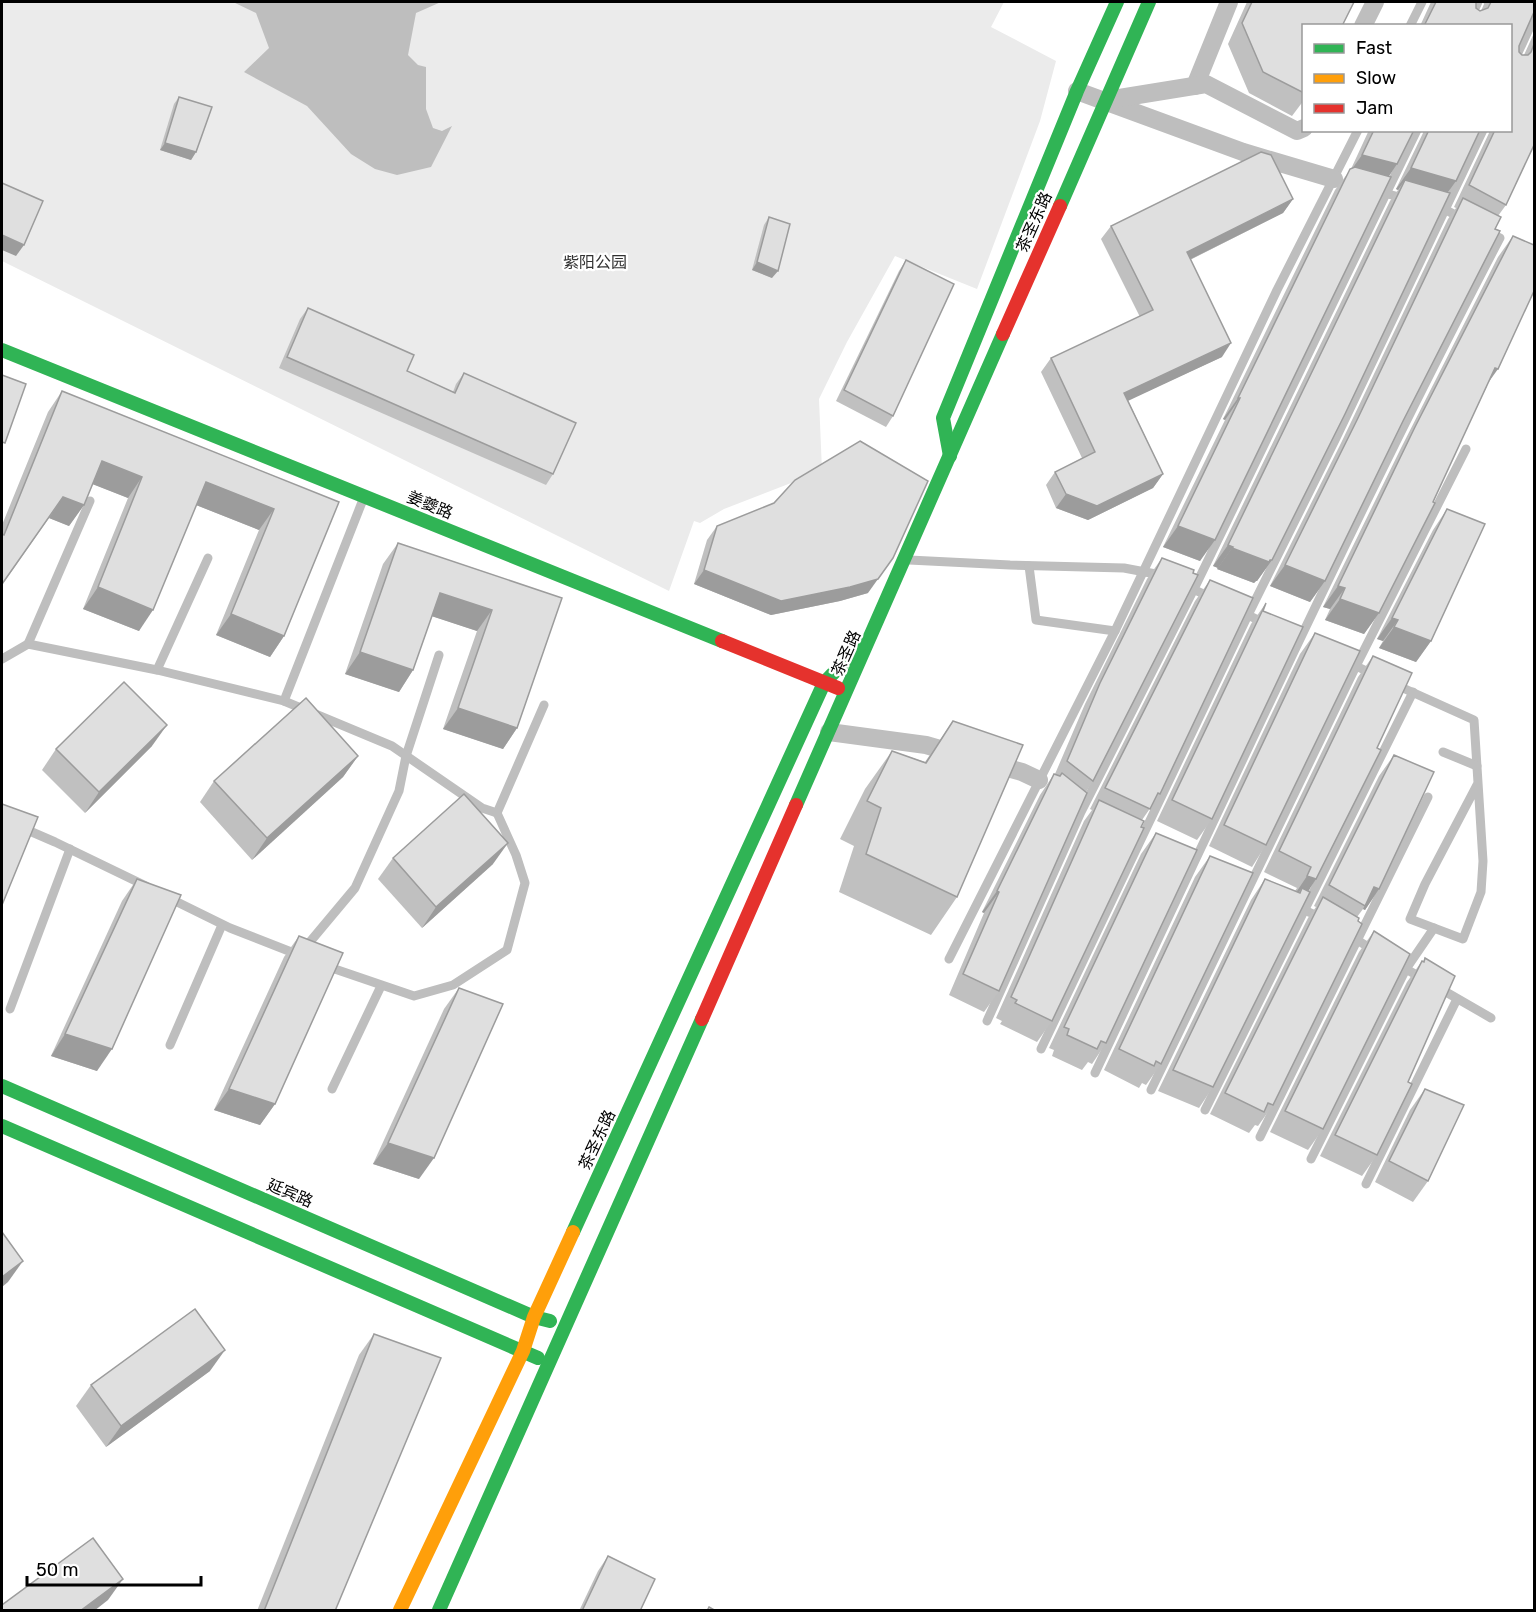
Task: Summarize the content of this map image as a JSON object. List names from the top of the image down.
{
  "streets": {
    "main road": [
      "茶圣东路",
      "姜夔路",
      "茶圣路",
      "延宾路"
    ]
  },
  "crossings": [
    ["茶圣东路", "姜夔路"],
    ["茶圣东路", "茶圣路"],
    ["茶圣东路", "延宾路"],
    ["姜夔路", "茶圣路"]
  ],
  "parks": ["紫阳公园"],
  "legend": ["Fast", "Slow", "Jam"],
  "scale_bar": "50 m"
}
